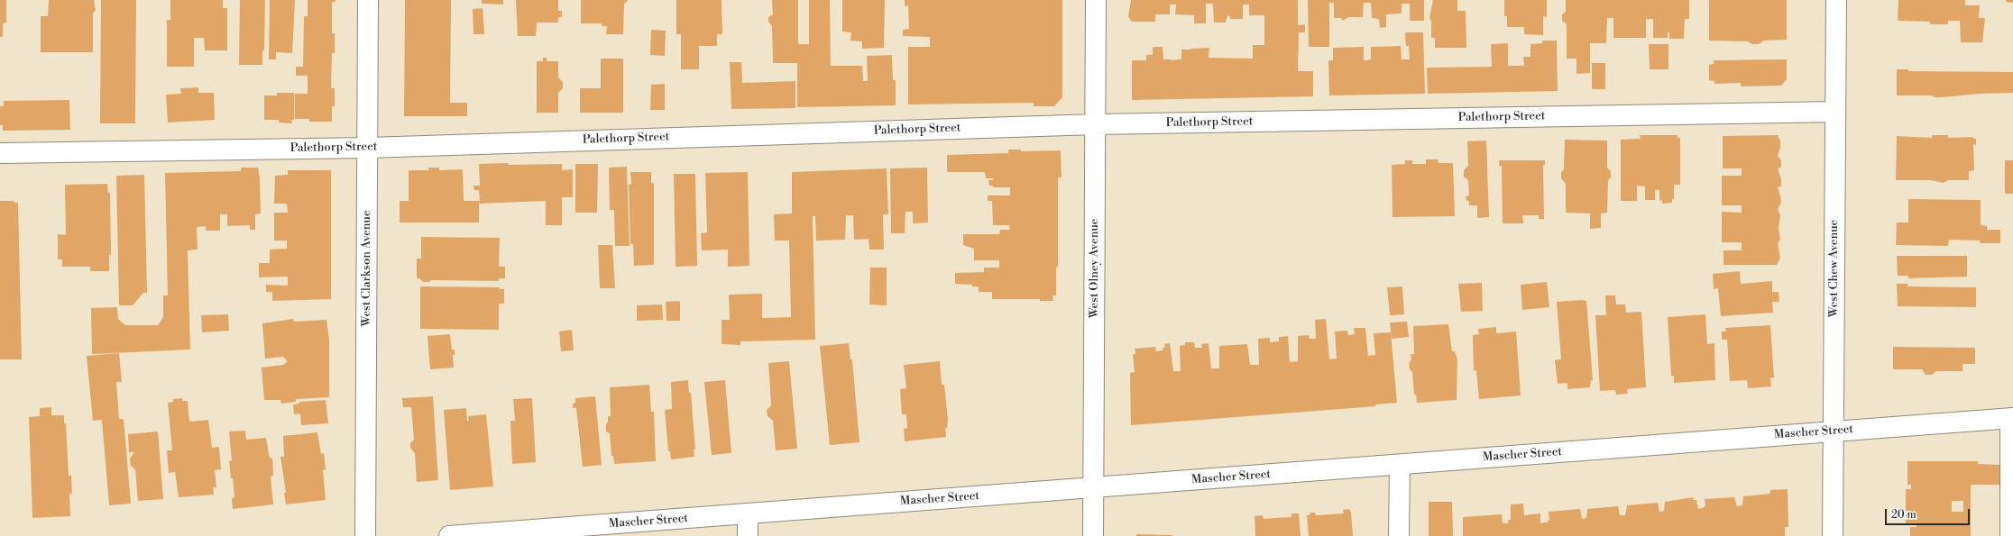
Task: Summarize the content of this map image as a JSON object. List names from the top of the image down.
{
  "streets": {
    "street": [
      "Palethorp Street",
      "West Clarkson Avenue",
      "West Olney Avenue",
      "West Chew Avenue",
      "Mascher Street"
    ]
  },
  "crossings": [
    ["Palethorp Street", "West Clarkson Avenue"],
    ["Palethorp Street", "West Olney Avenue"],
    ["Palethorp Street", "West Chew Avenue"],
    ["West Olney Avenue", "Mascher Street"],
    ["West Chew Avenue", "Mascher Street"]
  ],
  "scale_bar": "20 m"
}
